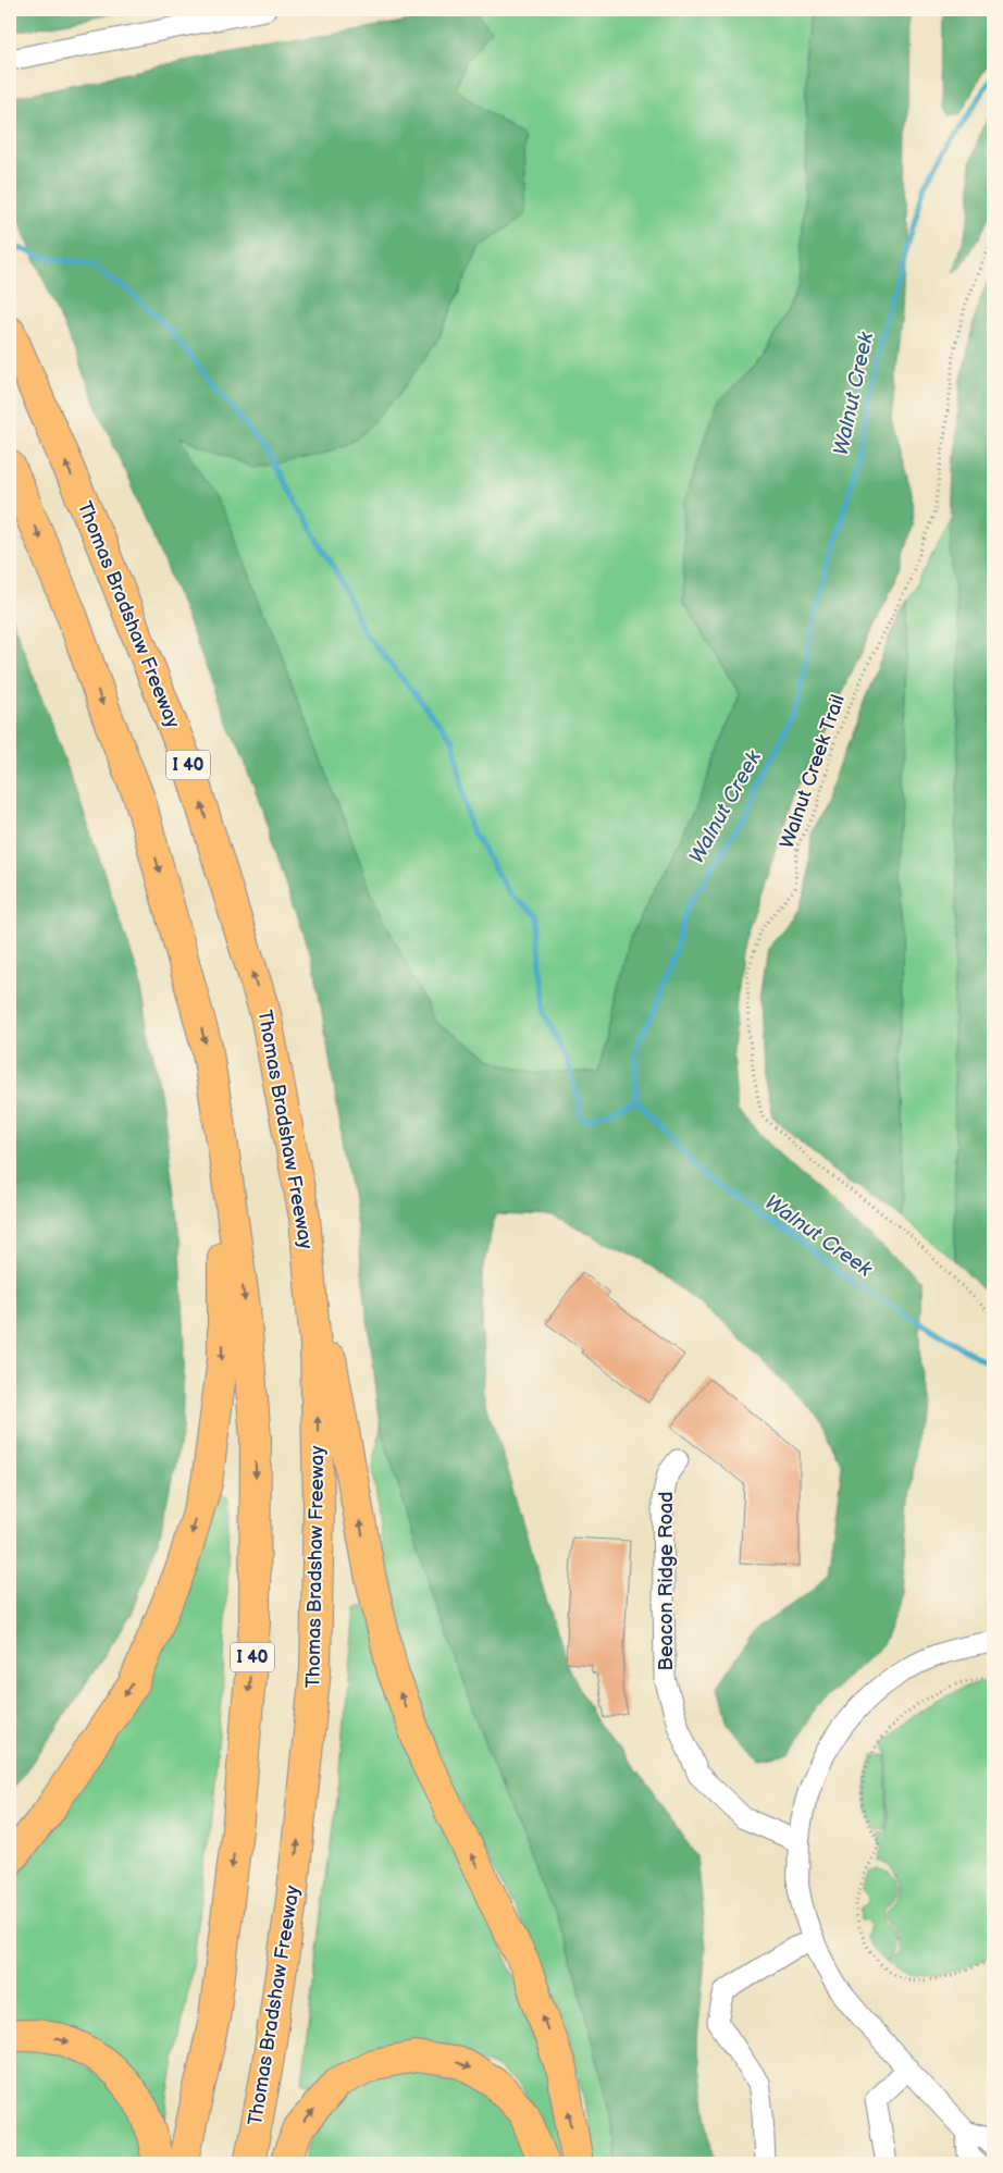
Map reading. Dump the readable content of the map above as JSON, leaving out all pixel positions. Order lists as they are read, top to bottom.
{
  "streets": {
    "highway": ["Thomas Bradshaw Freeway", "I 40"],
    "street": ["Beacon Ridge Road"],
    "path": ["Walnut Creek Trail"]
  },
  "water": ["Walnut Creek"]
}
